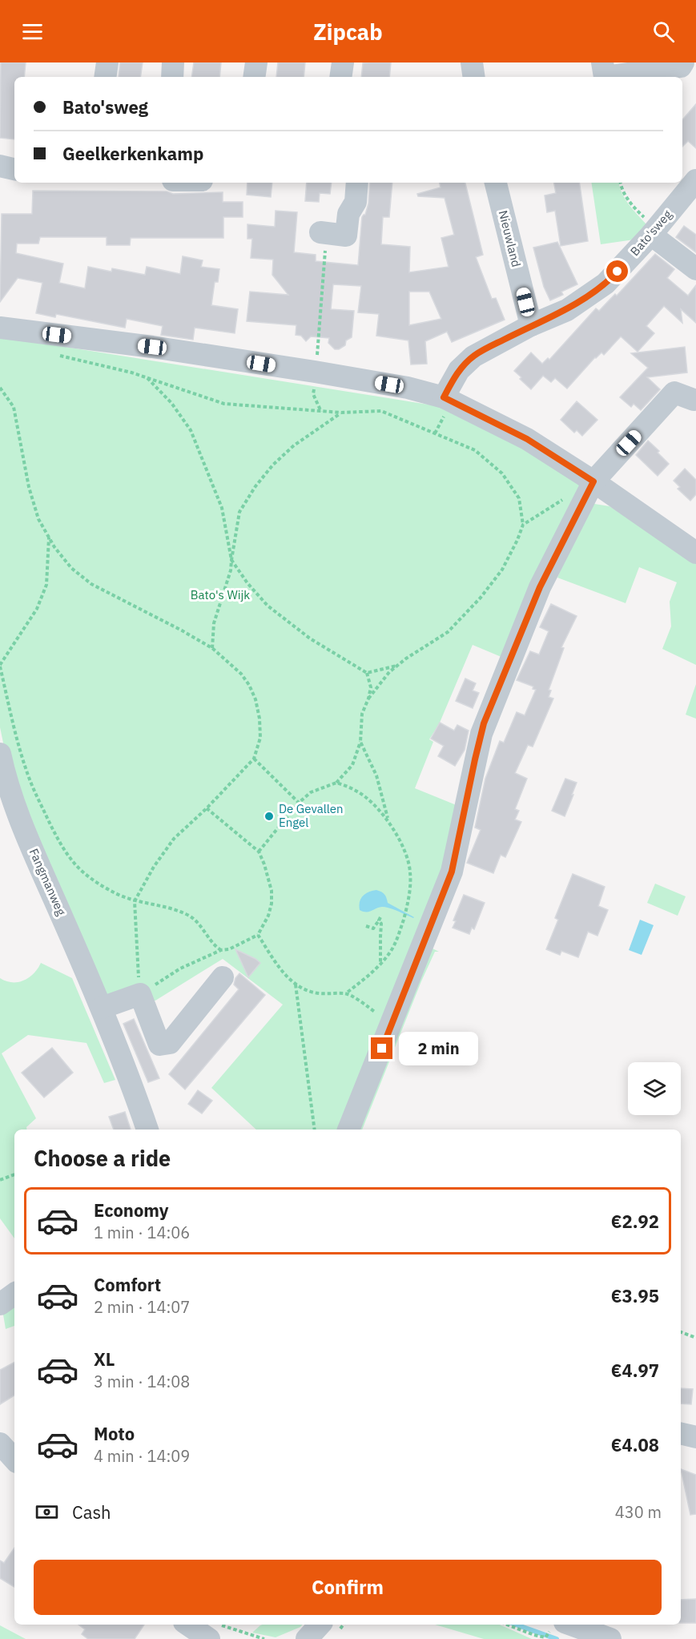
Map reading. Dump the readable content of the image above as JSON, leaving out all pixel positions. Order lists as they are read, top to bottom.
{
  "streets": {
    "street": ["Bato'sweg", "Nieuwland", "Fangmanweg"]
  },
  "crossings": [
    ["Bato'sweg", "Nieuwland"]
  ],
  "parks": ["Bato's Wijk"],
  "places": ["De Gevallen Engel"],
  "page": {
    "header": "Zipcab",
    "banner": ["Bato'sweg", "Geelkerkenkamp"],
    "bubble": "2 min",
    "heading": "Choose a ride",
    "list": [
      {
        "name": "Economy",
        "note": "1 min · 14:06",
        "value": "€2.92"
      },
      {
        "name": "Comfort",
        "note": "2 min · 14:07",
        "value": "€3.95"
      },
      {
        "name": "XL",
        "note": "3 min · 14:08",
        "value": "€4.97"
      },
      {
        "name": "Moto",
        "note": "4 min · 14:09",
        "value": "€4.08"
      }
    ],
    "pay": ["Cash", "430 m"],
    "buttons": "Confirm"
  }
}
